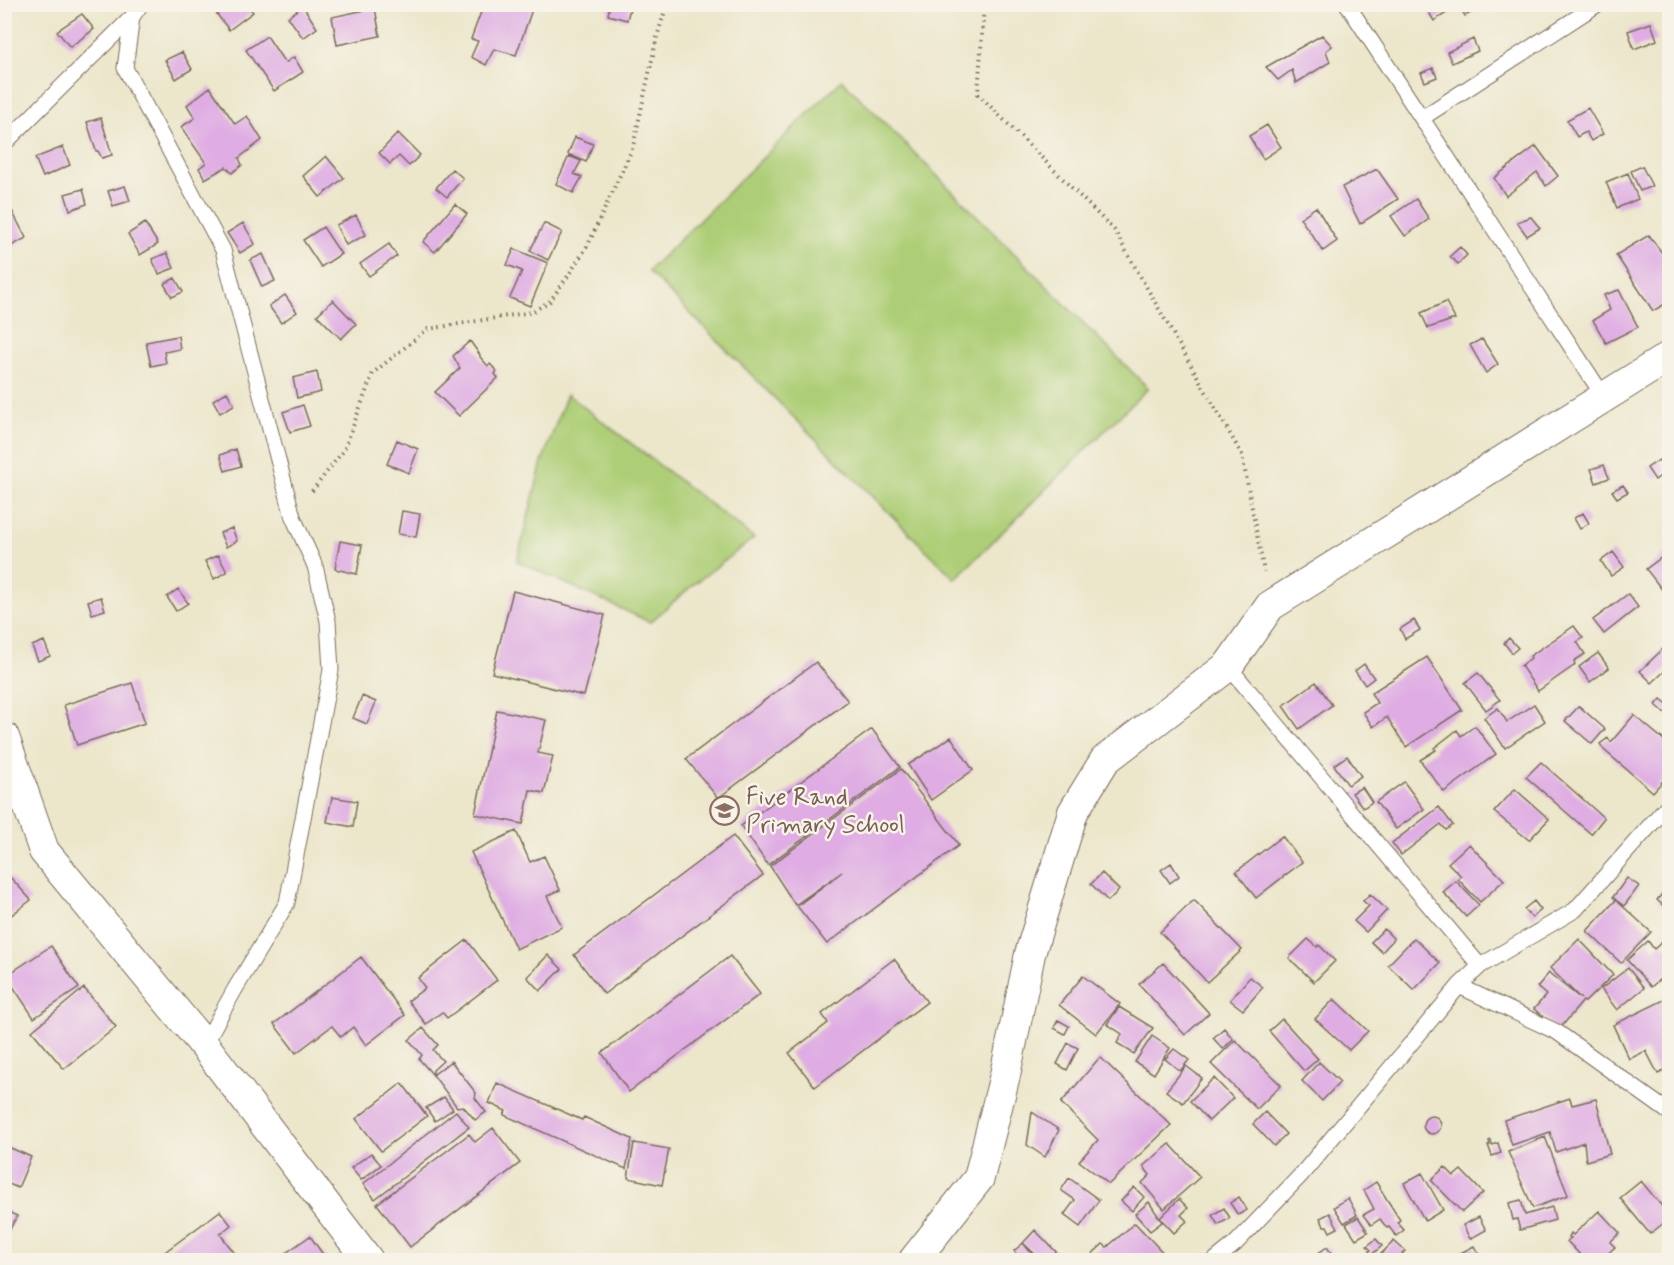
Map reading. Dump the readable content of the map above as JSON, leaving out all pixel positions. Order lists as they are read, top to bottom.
{
  "places": {
    "school or university": ["Five Rand Primary School"]
  }
}
